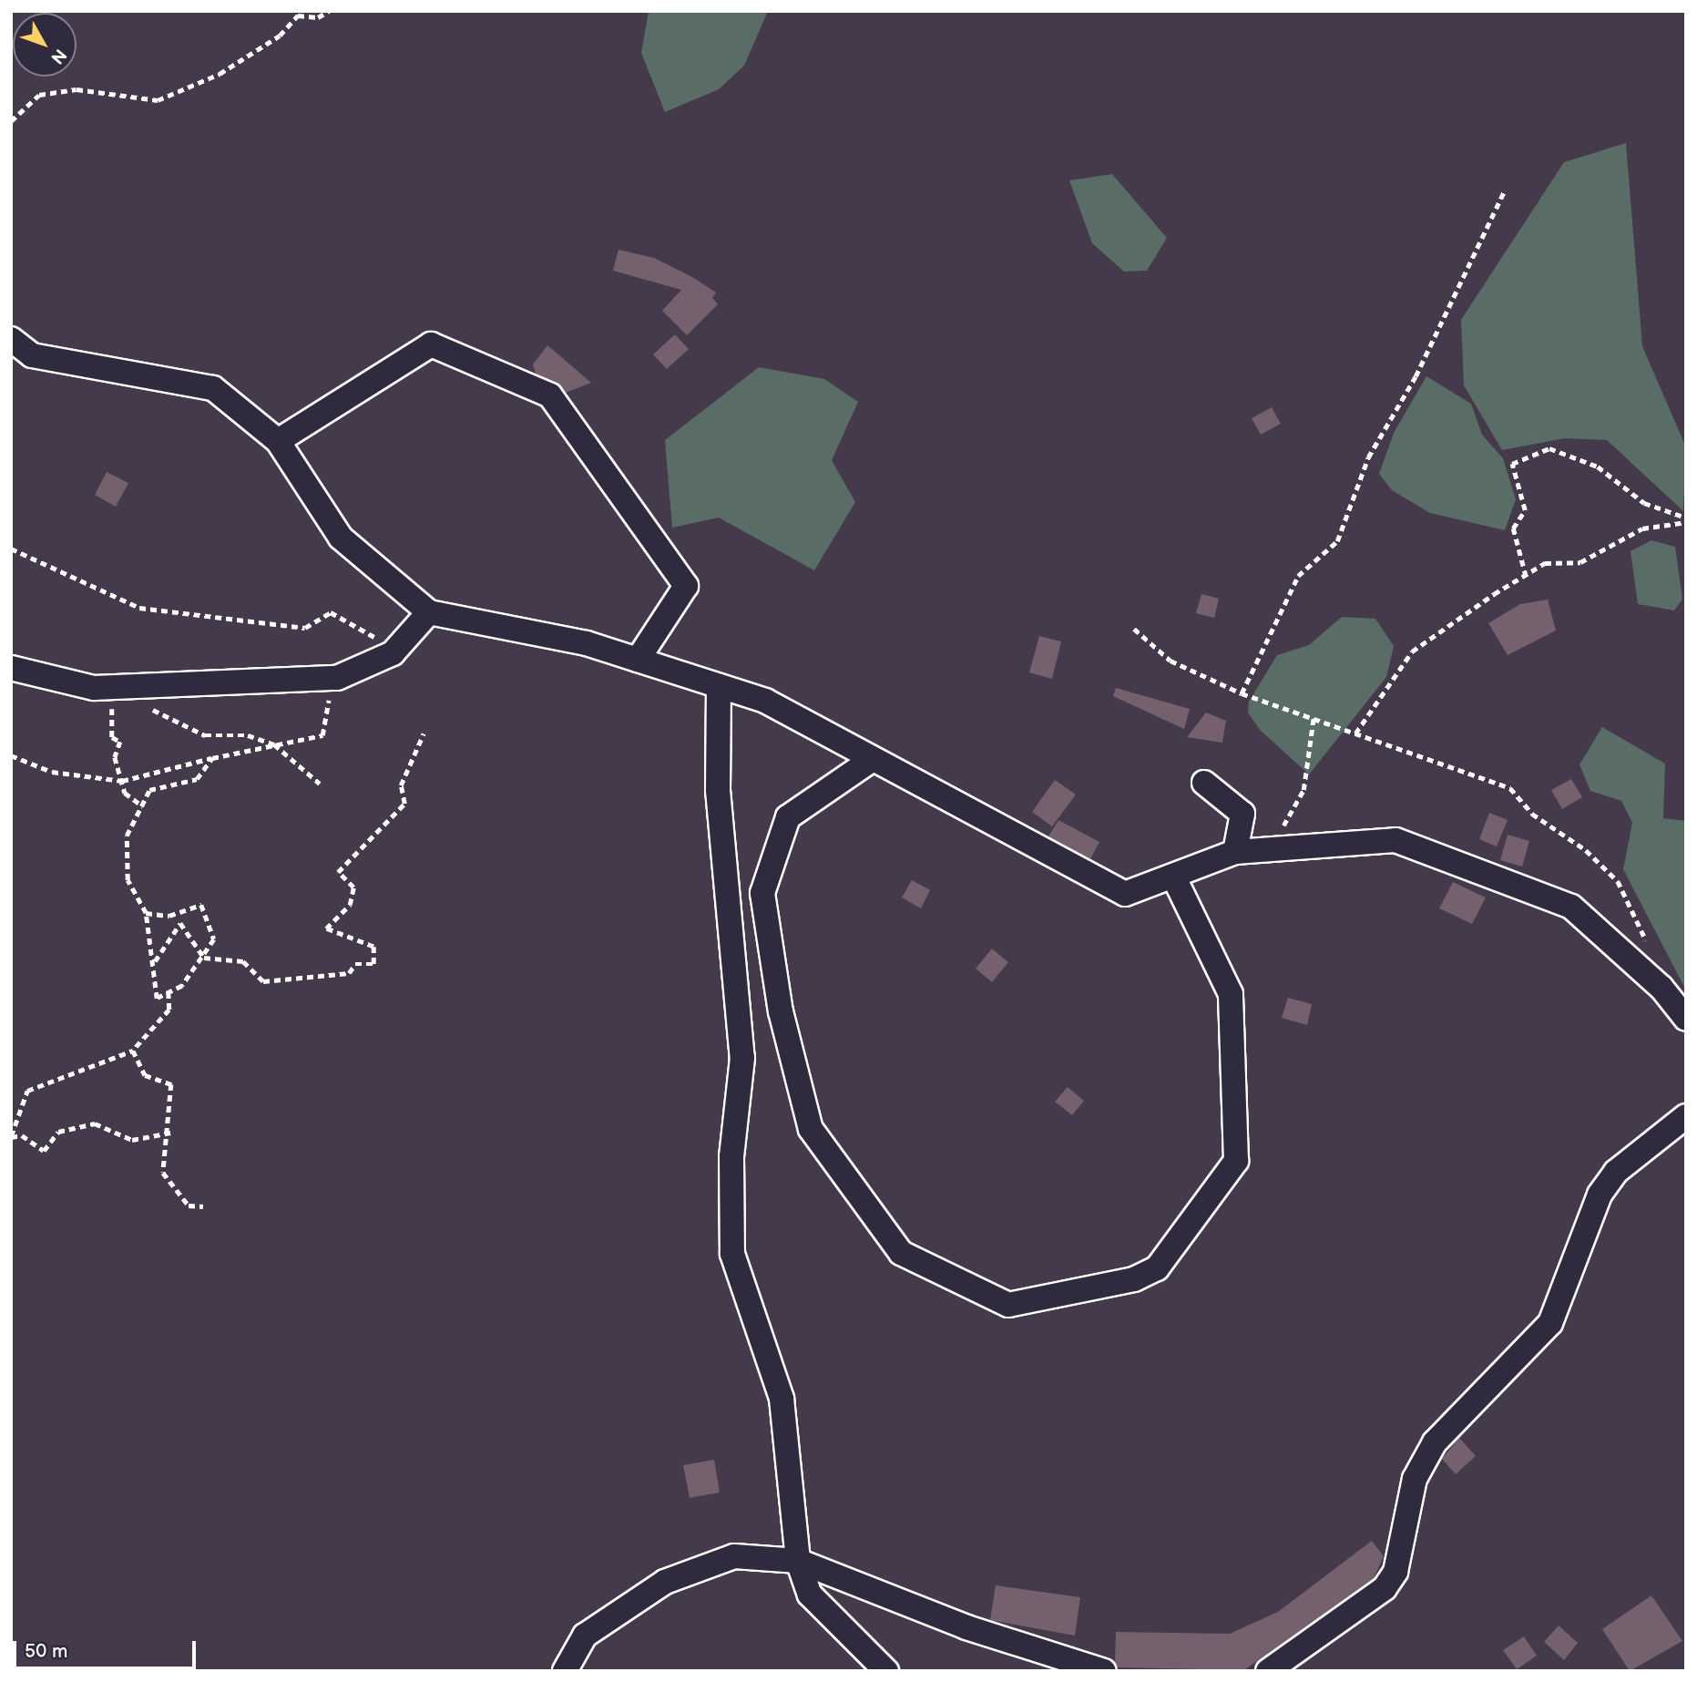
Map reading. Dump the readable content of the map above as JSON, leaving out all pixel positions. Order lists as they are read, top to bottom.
{
  "scale_bar": "50 m",
  "north": "bottom right"
}
